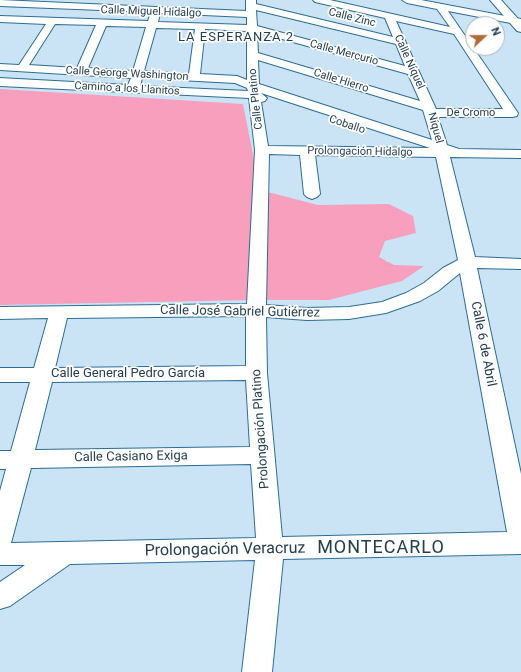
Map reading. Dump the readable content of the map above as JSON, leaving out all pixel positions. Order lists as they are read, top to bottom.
{
  "streets": {
    "street": [
      "Calle Miguel Hidalgo",
      "Calle Zinc",
      "Calle Mercurio",
      "Calle Níquel",
      "Calle George Washington",
      "Calle Hierro",
      "Camino a los Llanitos",
      "Calle Platino",
      "De Cromo",
      "Coballo",
      "Níquel",
      "Prolongación Hidalgo",
      "Calle José Gabriel Gutiérrez",
      "Calle 6 de Abril",
      "Calle General Pedro García",
      "Prolongación Platino",
      "Calle Casiano Exiga",
      "Prolongación Veracruz"
    ]
  },
  "crossings": [
    ["Calle Miguel Hidalgo", "Calle Mercurio"],
    ["Calle Miguel Hidalgo", "Calle Platino"],
    ["Calle Zinc", "Calle Níquel"],
    ["Calle Zinc", "Calle Platino"],
    ["Calle Mercurio", "Calle Níquel"],
    ["Calle Mercurio", "Calle Platino"],
    ["Calle Níquel", "Calle Hierro"],
    ["Calle Níquel", "De Cromo"],
    ["Calle Níquel", "Níquel"],
    ["Calle George Washington", "Camino a los Llanitos"],
    ["Calle George Washington", "Calle Platino"],
    ["Calle George Washington", "Coballo"],
    ["Calle Hierro", "Calle Platino"],
    ["Calle Hierro", "De Cromo"],
    ["Calle Hierro", "Níquel"],
    ["Camino a los Llanitos", "Calle Platino"],
    ["Camino a los Llanitos", "Coballo"],
    ["Calle Platino", "Coballo"],
    ["Calle Platino", "Prolongación Hidalgo"],
    ["Calle Platino", "Calle José Gabriel Gutiérrez"],
    ["Calle Platino", "Prolongación Platino"],
    ["De Cromo", "Níquel"],
    ["Coballo", "Níquel"],
    ["Coballo", "Prolongación Hidalgo"],
    ["Coballo", "Calle 6 de Abril"],
    ["Níquel", "Prolongación Hidalgo"],
    ["Níquel", "Calle 6 de Abril"],
    ["Prolongación Hidalgo", "Calle 6 de Abril"],
    ["Calle José Gabriel Gutiérrez", "Calle 6 de Abril"],
    ["Calle José Gabriel Gutiérrez", "Prolongación Platino"],
    ["Calle General Pedro García", "Prolongación Platino"],
    ["Prolongación Platino", "Calle Casiano Exiga"],
    ["Prolongación Platino", "Prolongación Veracruz"]
  ],
  "districts": ["LA ESPERANZA 2", "MONTECARLO"],
  "north": "right"
}
